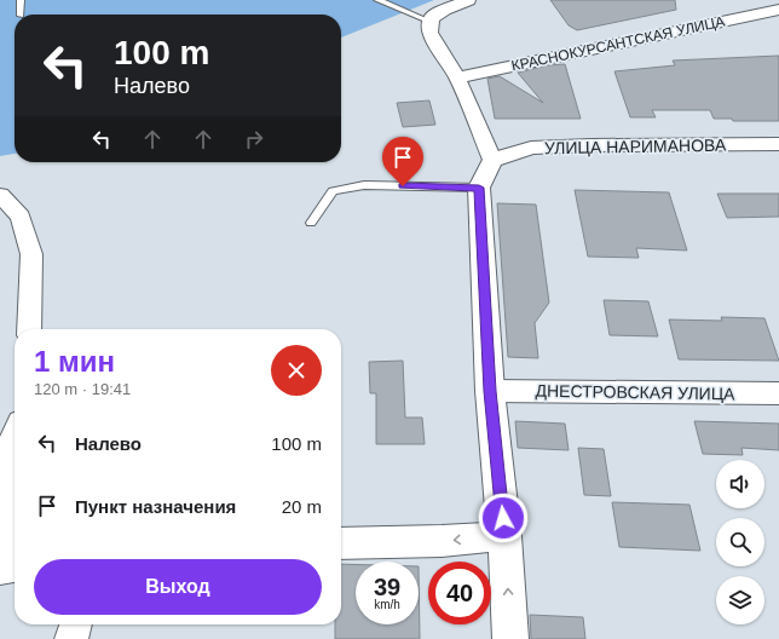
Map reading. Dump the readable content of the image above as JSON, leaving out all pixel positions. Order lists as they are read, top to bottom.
{
  "streets": {
    "street": ["КРАСНОКУРСАНТСКАЯ УЛИЦА", "УЛИЦА НАРИМАНОВА", "ДНЕСТРОВСКАЯ УЛИЦА"]
  },
  "page": {
    "turn": ["100 m", "Налево"],
    "heading": ["1 мин", "120 m · 19:41"],
    "list": [
      {
        "name": "Налево",
        "value": "100 m"
      },
      {
        "name": "Пункт назначения",
        "value": "20 m"
      }
    ],
    "buttons": "Выход",
    "speed": "39 km/h",
    "limit": "40"
  }
}
